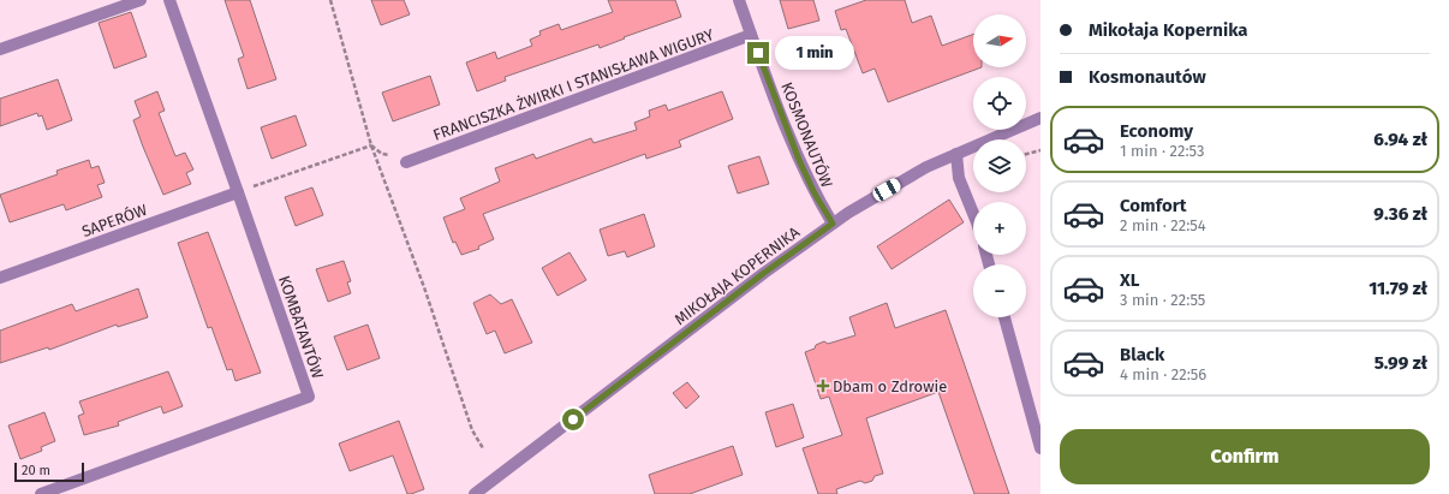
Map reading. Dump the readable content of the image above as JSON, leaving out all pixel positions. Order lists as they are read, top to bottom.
{
  "streets": {
    "street": [
      "FRANCISZKA ŻWIRKI I STANISŁAWA WIGURY",
      "KOSMONAUTÓW",
      "SAPERÓW",
      "MIKOŁAJA KOPERNIKA",
      "KOMBATANTÓW"
    ]
  },
  "crossings": [
    ["FRANCISZKA ŻWIRKI I STANISŁAWA WIGURY", "KOSMONAUTÓW"],
    ["KOSMONAUTÓW", "MIKOŁAJA KOPERNIKA"],
    ["SAPERÓW", "KOMBATANTÓW"]
  ],
  "places": {
    "health": ["Dbam o Zdrowie"]
  },
  "scale_bar": "20 m",
  "north": "right",
  "page": {
    "banner": ["Mikołaja Kopernika", "Kosmonautów"],
    "map_buttons": ["+", "−"],
    "bubble": "1 min",
    "list": [
      {
        "name": "Economy",
        "note": "1 min · 22:53",
        "value": "6.94 zł"
      },
      {
        "name": "Comfort",
        "note": "2 min · 22:54",
        "value": "9.36 zł"
      },
      {
        "name": "XL",
        "note": "3 min · 22:55",
        "value": "11.79 zł"
      },
      {
        "name": "Black",
        "note": "4 min · 22:56",
        "value": "5.99 zł"
      }
    ],
    "buttons": "Confirm",
    "scale": "20 m"
  }
}
